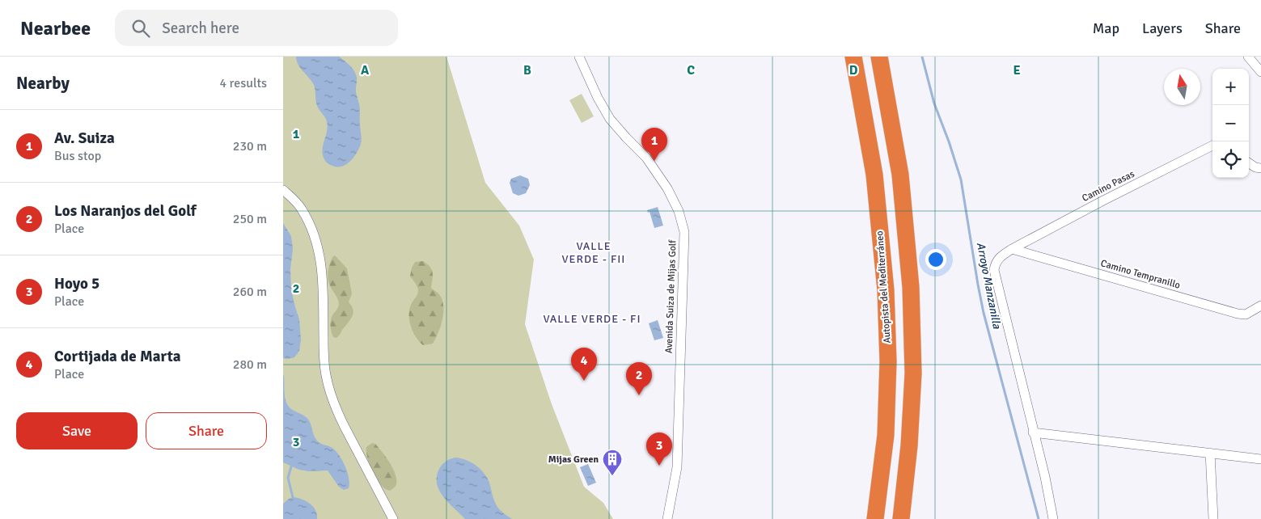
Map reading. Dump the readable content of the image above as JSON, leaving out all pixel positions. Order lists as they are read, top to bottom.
{
  "streets": {
    "highway": ["Autopista del Mediterráneo"],
    "street": ["Camino Pasas", "Camino Tempranillo", "Avenida Suiza de Mijas Golf"]
  },
  "crossings": [
    ["Camino Pasas", "Camino Tempranillo"]
  ],
  "districts": ["VALLE VERDE - FII", "VALLE VERDE - FI"],
  "water": ["Arroyo Manzanilla"],
  "places": {
    "building": ["Mijas Green"]
  },
  "north": "top",
  "page": {
    "header": "Nearbee",
    "search": "Search here",
    "nav": ["Map", "Layers", "Share"],
    "heading": ["Nearby", "4 results"],
    "map_buttons": ["+", "−"],
    "list": [
      {
        "mark": "1",
        "name": "Av. Suiza",
        "note": "Bus stop",
        "value": "230 m"
      },
      {
        "mark": "2",
        "name": "Los Naranjos del Golf",
        "note": "Place",
        "value": "250 m"
      },
      {
        "mark": "3",
        "name": "Hoyo 5",
        "note": "Place",
        "value": "260 m"
      },
      {
        "mark": "4",
        "name": "Cortijada de Marta",
        "note": "Place",
        "value": "280 m"
      }
    ],
    "pins": [
      "1",
      "4",
      "2",
      "3"
    ],
    "buttons": ["Save", "Share"]
  },
  "grid": {
    "columns": [
      "A",
      "B",
      "C",
      "D",
      "E"
    ],
    "rows": ["1", "2", "3"]
  }
}
